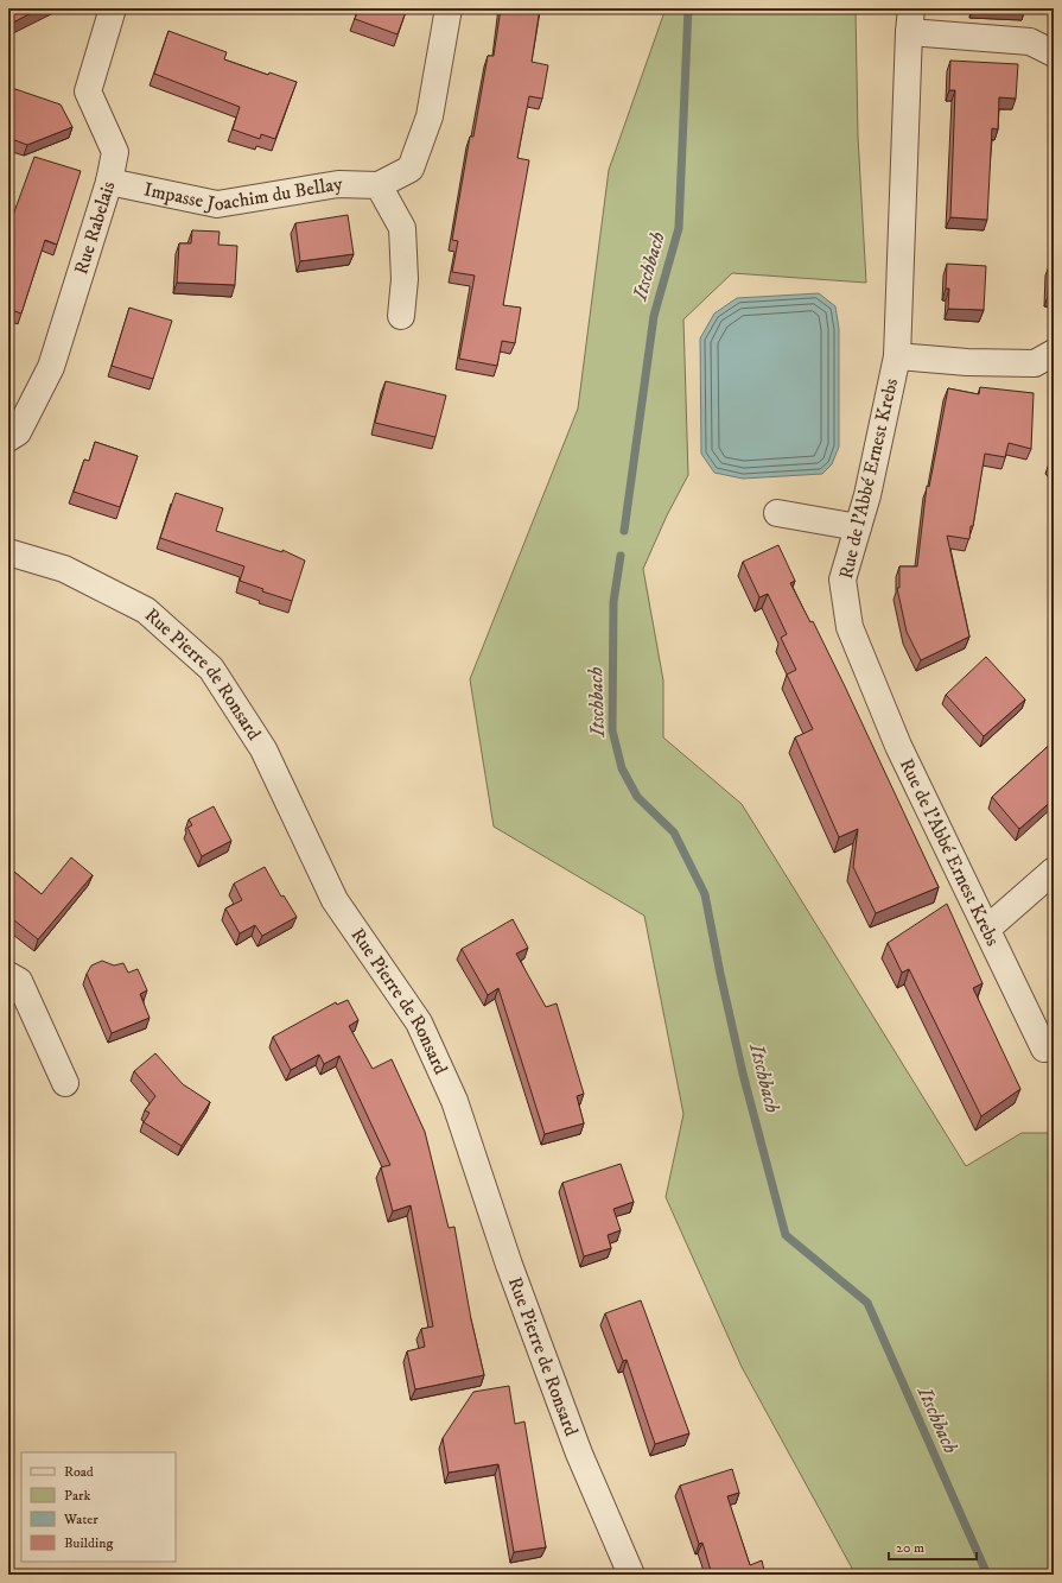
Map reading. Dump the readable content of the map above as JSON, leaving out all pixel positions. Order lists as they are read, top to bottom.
{
  "streets": {
    "street": [
      "Impasse Joachim du Bellay",
      "Rue Rabelais",
      "Rue de l'Abbé Ernest Krebs",
      "Rue Pierre de Ronsard"
    ]
  },
  "crossings": [
    ["Impasse Joachim du Bellay", "Rue Rabelais"]
  ],
  "water": ["Itschbach"],
  "legend": [
    "Road",
    "Park",
    "Water",
    "Building"
  ],
  "scale_bar": "20 m"
}
